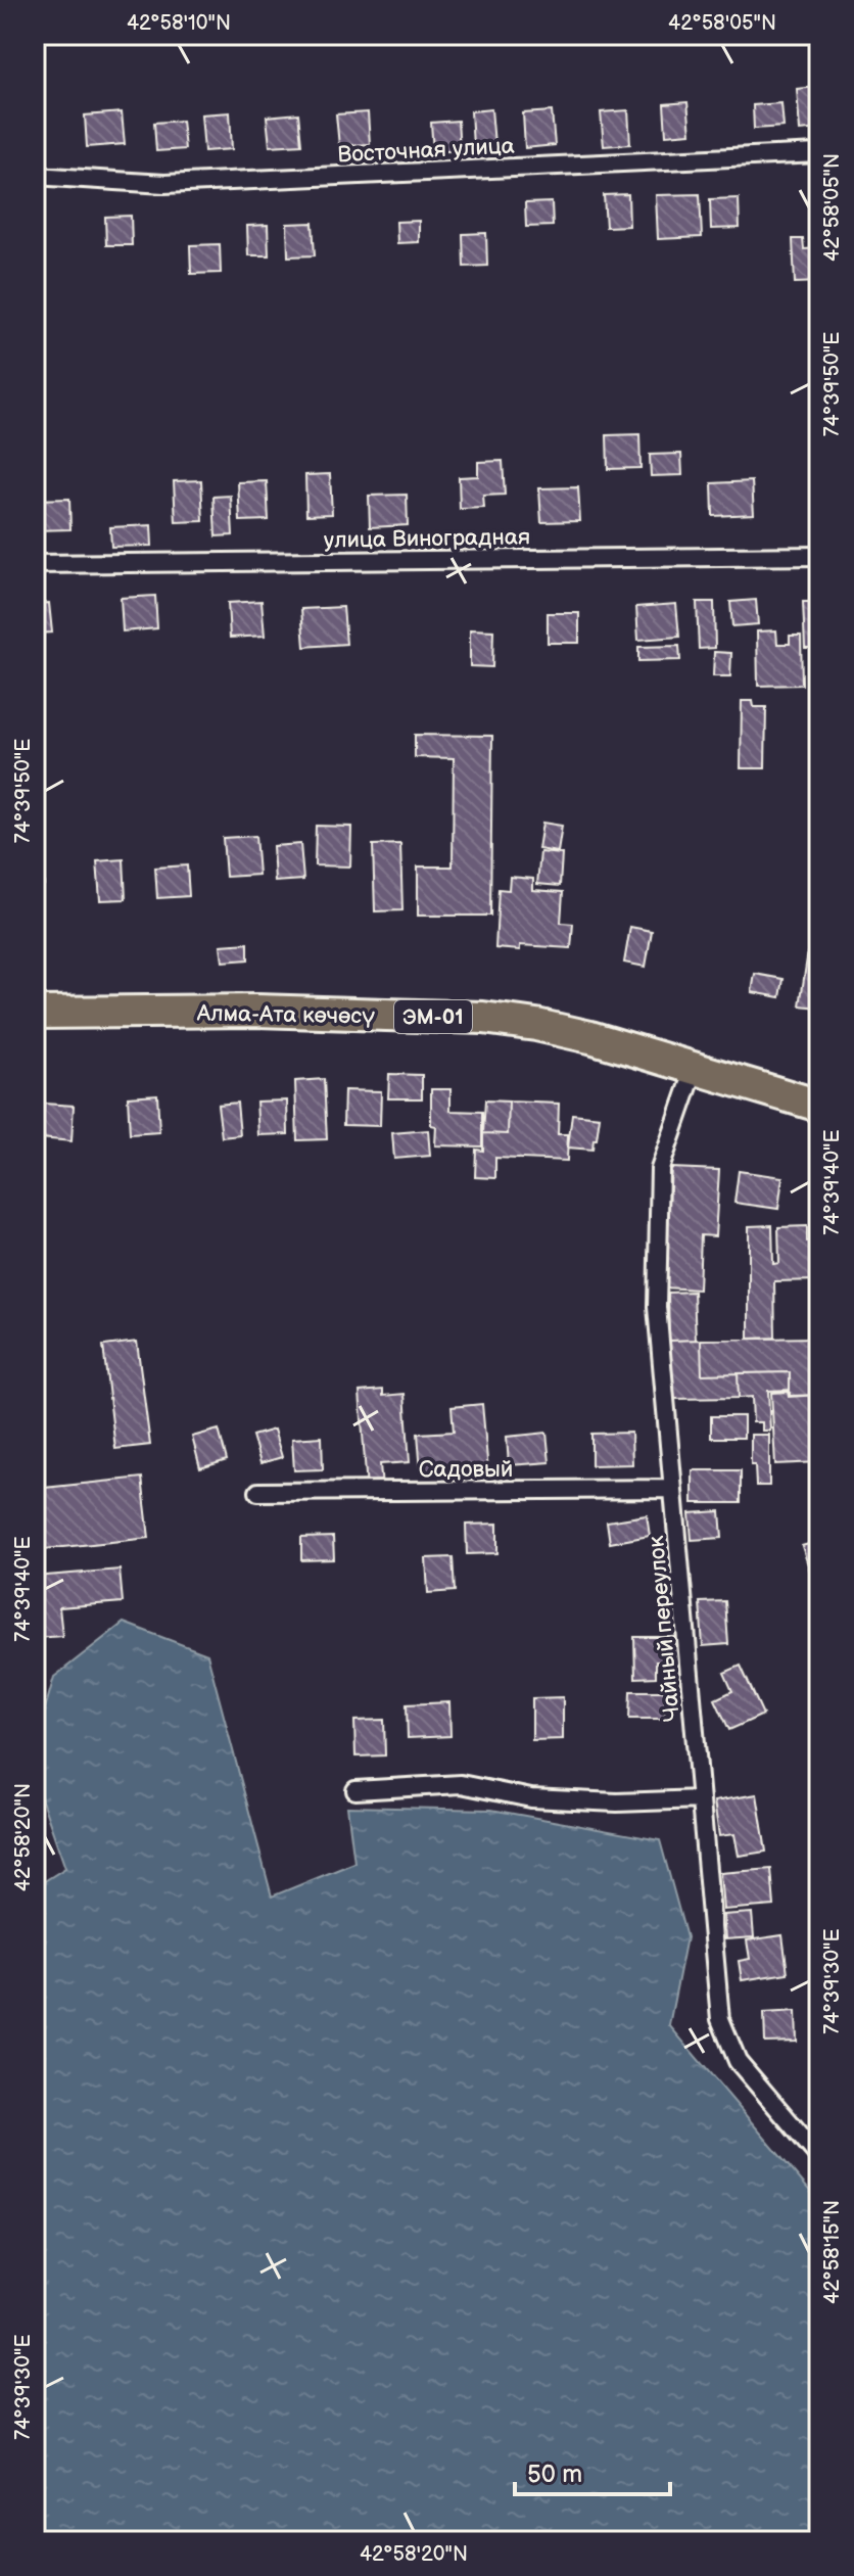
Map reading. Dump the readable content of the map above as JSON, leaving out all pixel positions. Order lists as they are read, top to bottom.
{
  "streets": {
    "highway": ["Алма-Ата көчөсү", "ЭМ-01"],
    "street": [
      "Восточная улица",
      "улица Виноградная",
      "Садовый",
      "Чайный переулок"
    ]
  },
  "crossings": [
    ["Алма-Ата көчөсү", "Чайный переулок"],
    ["Садовый", "Чайный переулок"]
  ],
  "scale_bar": "50 m",
  "coordinates": [
    "42°58'10\"N",
    "42°58'05\"N",
    "74°39'50\"E",
    "74°39'40\"E",
    "42°58'20\"N",
    "74°39'30\"E",
    "42°58'15\"N"
  ]
}
